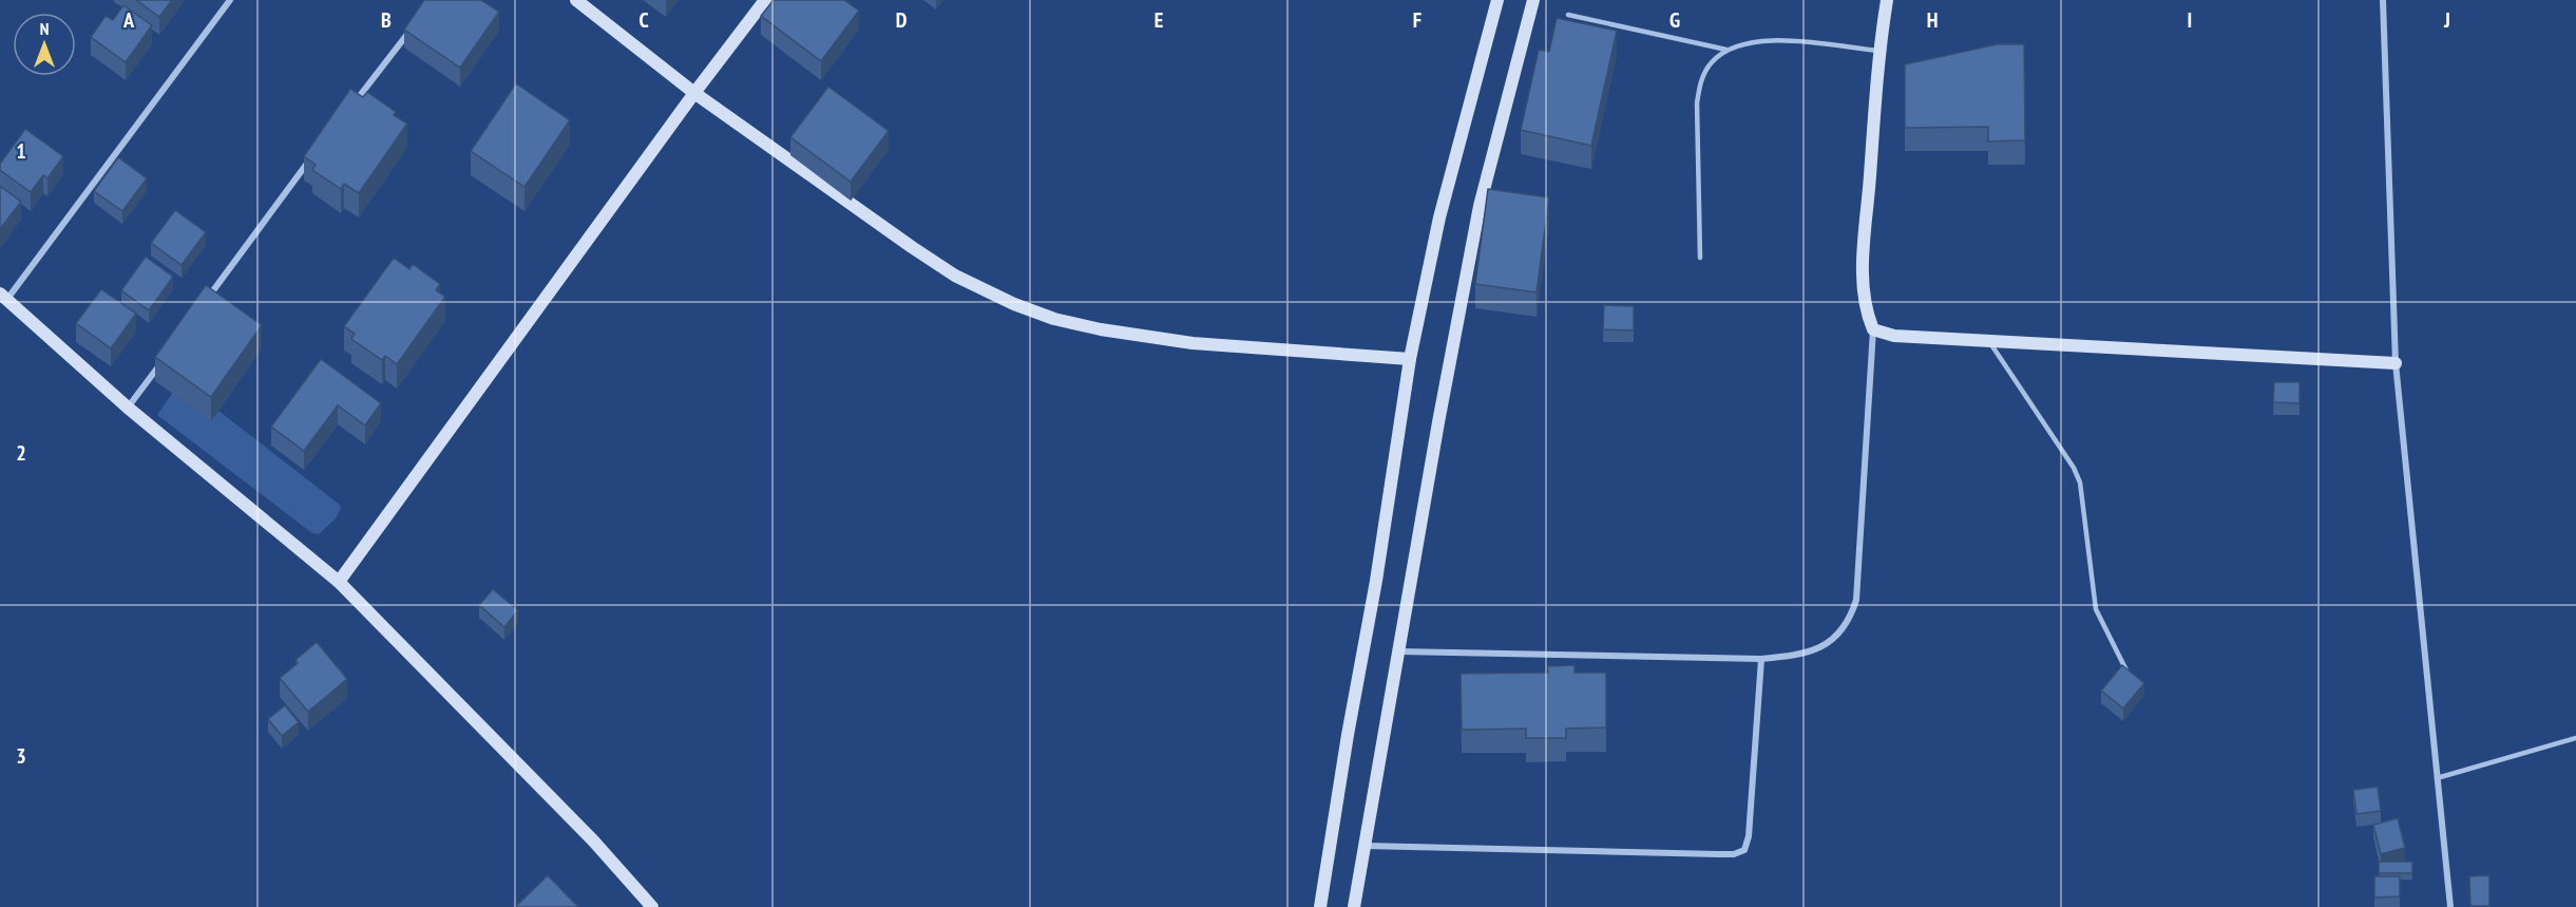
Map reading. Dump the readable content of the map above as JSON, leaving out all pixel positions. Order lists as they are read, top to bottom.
{
  "north": "top",
  "grid": {
    "columns": [
      "A",
      "B",
      "C",
      "D",
      "E",
      "F",
      "G",
      "H",
      "I",
      "J"
    ],
    "rows": ["1", "2", "3"]
  }
}
